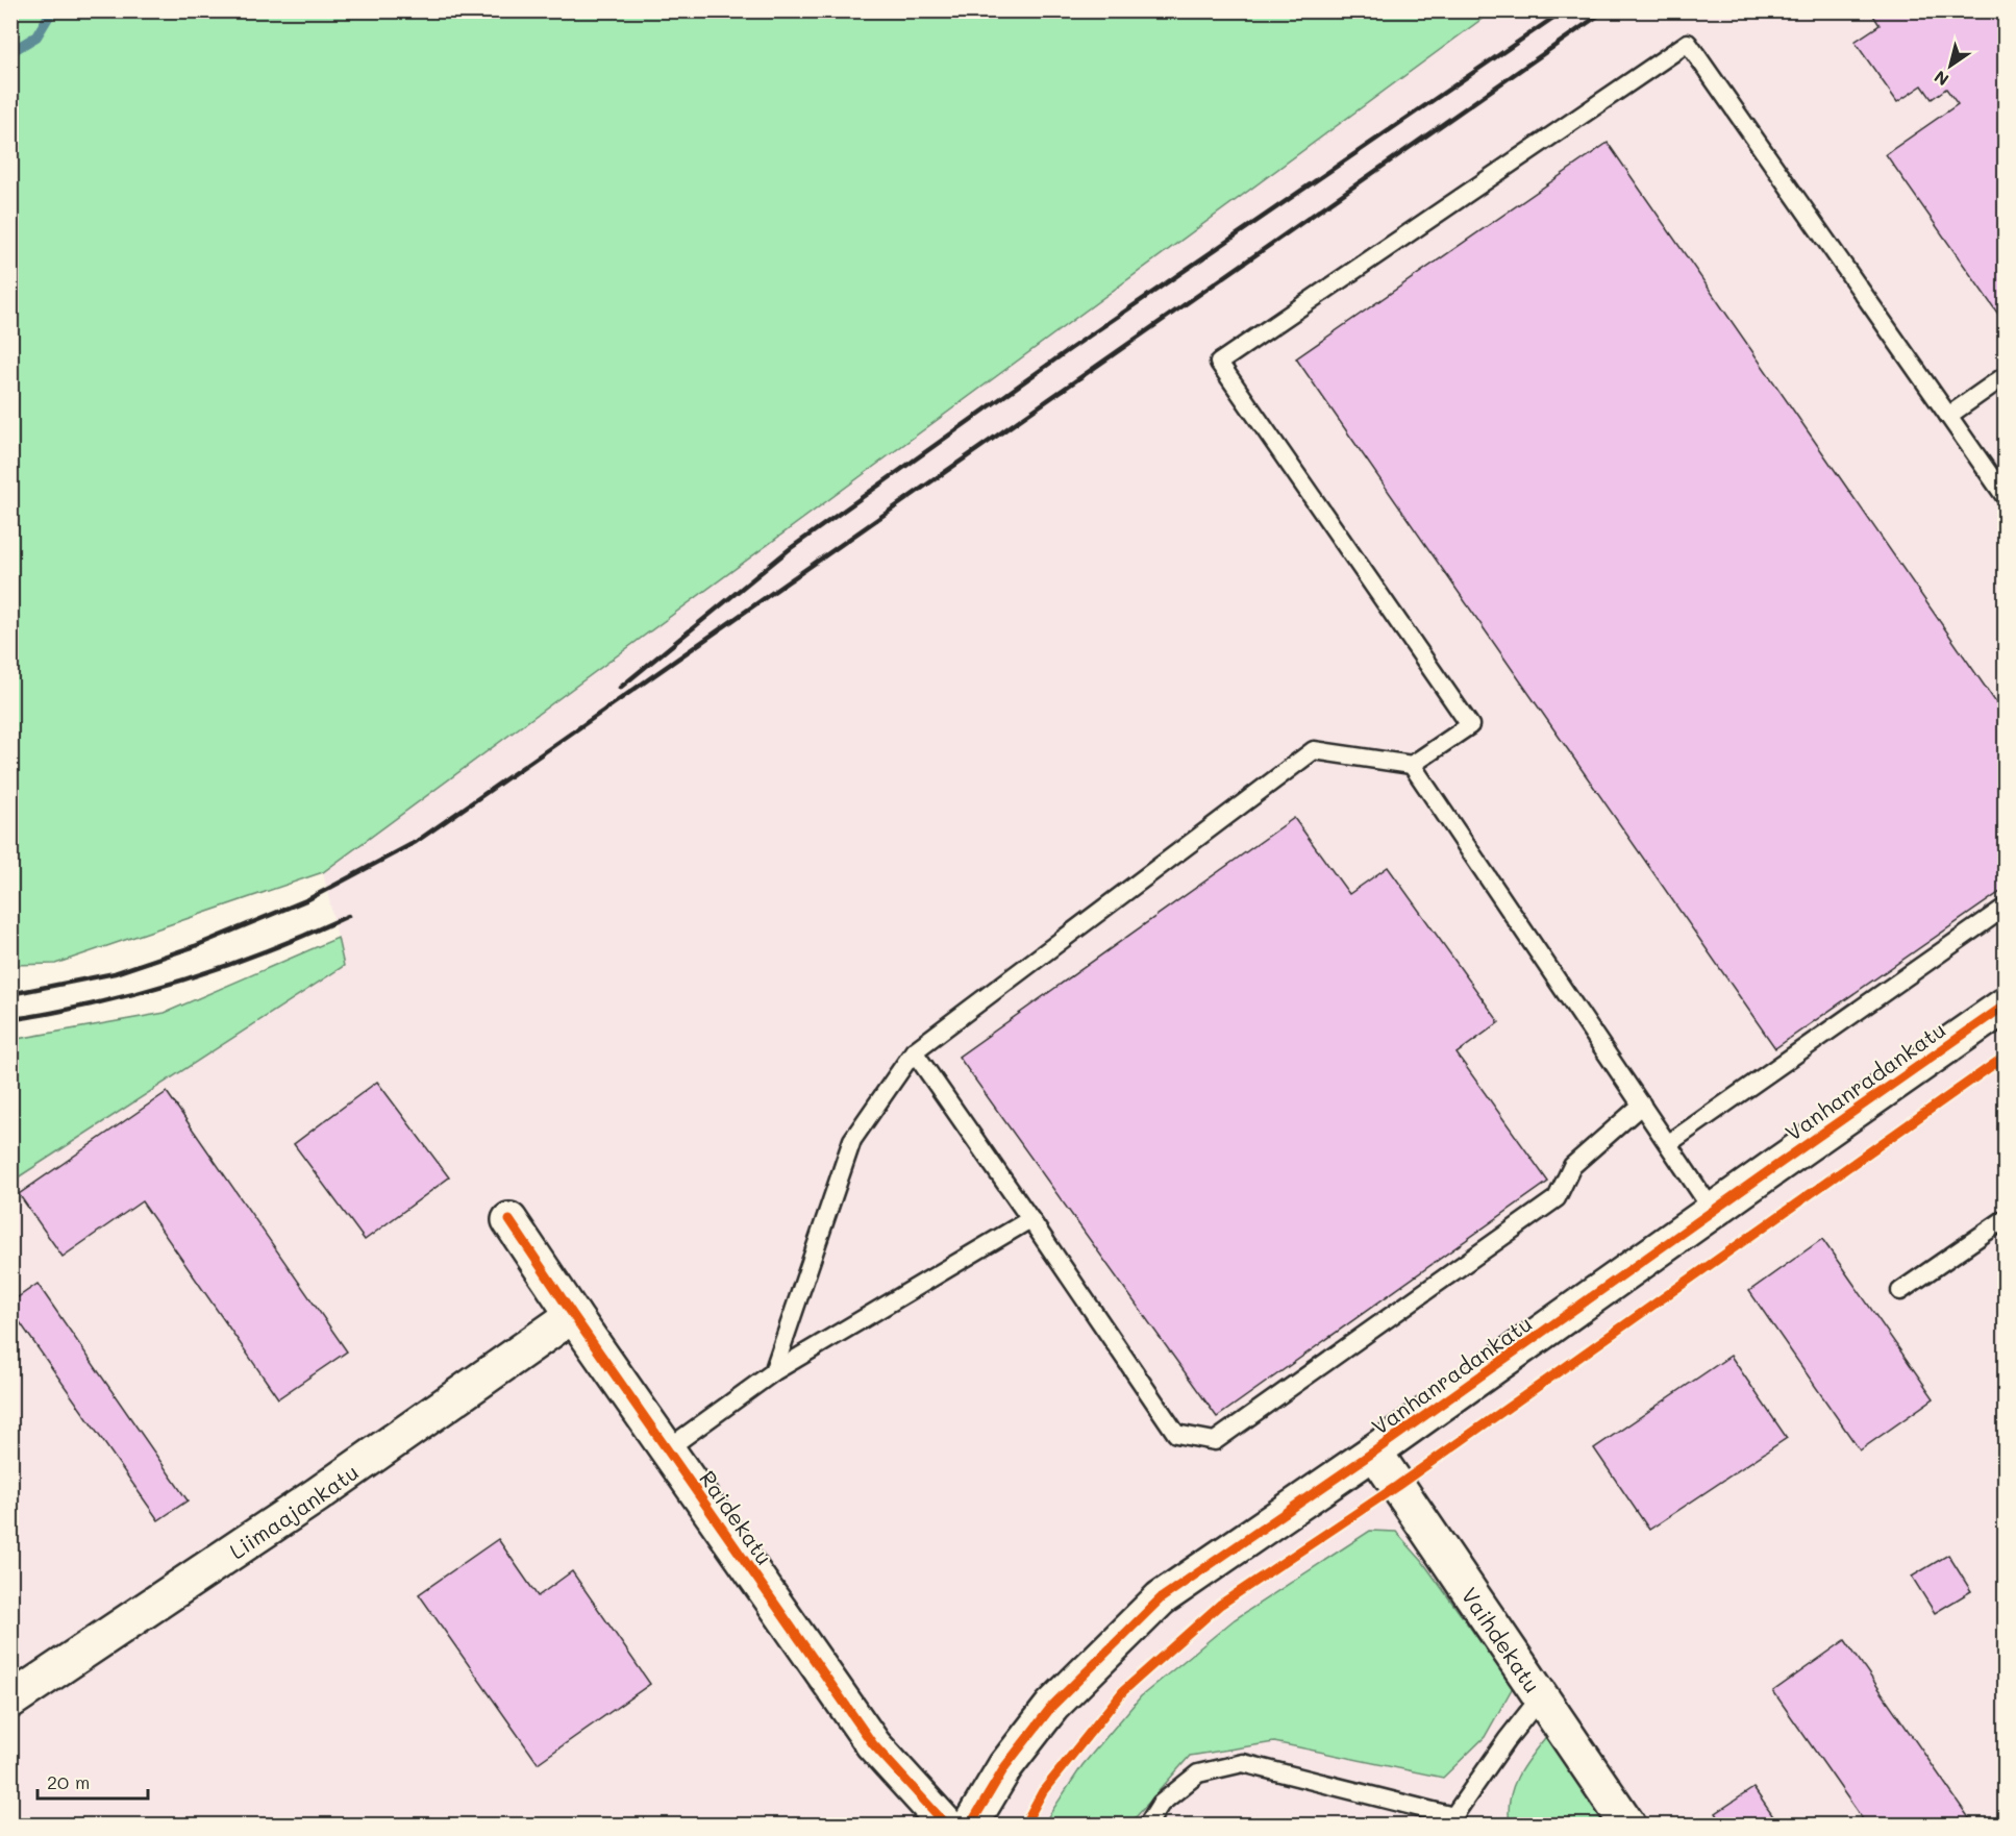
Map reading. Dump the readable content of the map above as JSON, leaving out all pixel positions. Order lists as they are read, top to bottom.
{
  "streets": {
    "street": [
      "Vanhanradankatu",
      "Liimaajankatu",
      "Raidekatu",
      "Vaihdekatu"
    ]
  },
  "crossings": [
    ["Vanhanradankatu", "Vaihdekatu"],
    ["Liimaajankatu", "Raidekatu"]
  ],
  "scale_bar": "20 m",
  "north": "bottom left"
}
